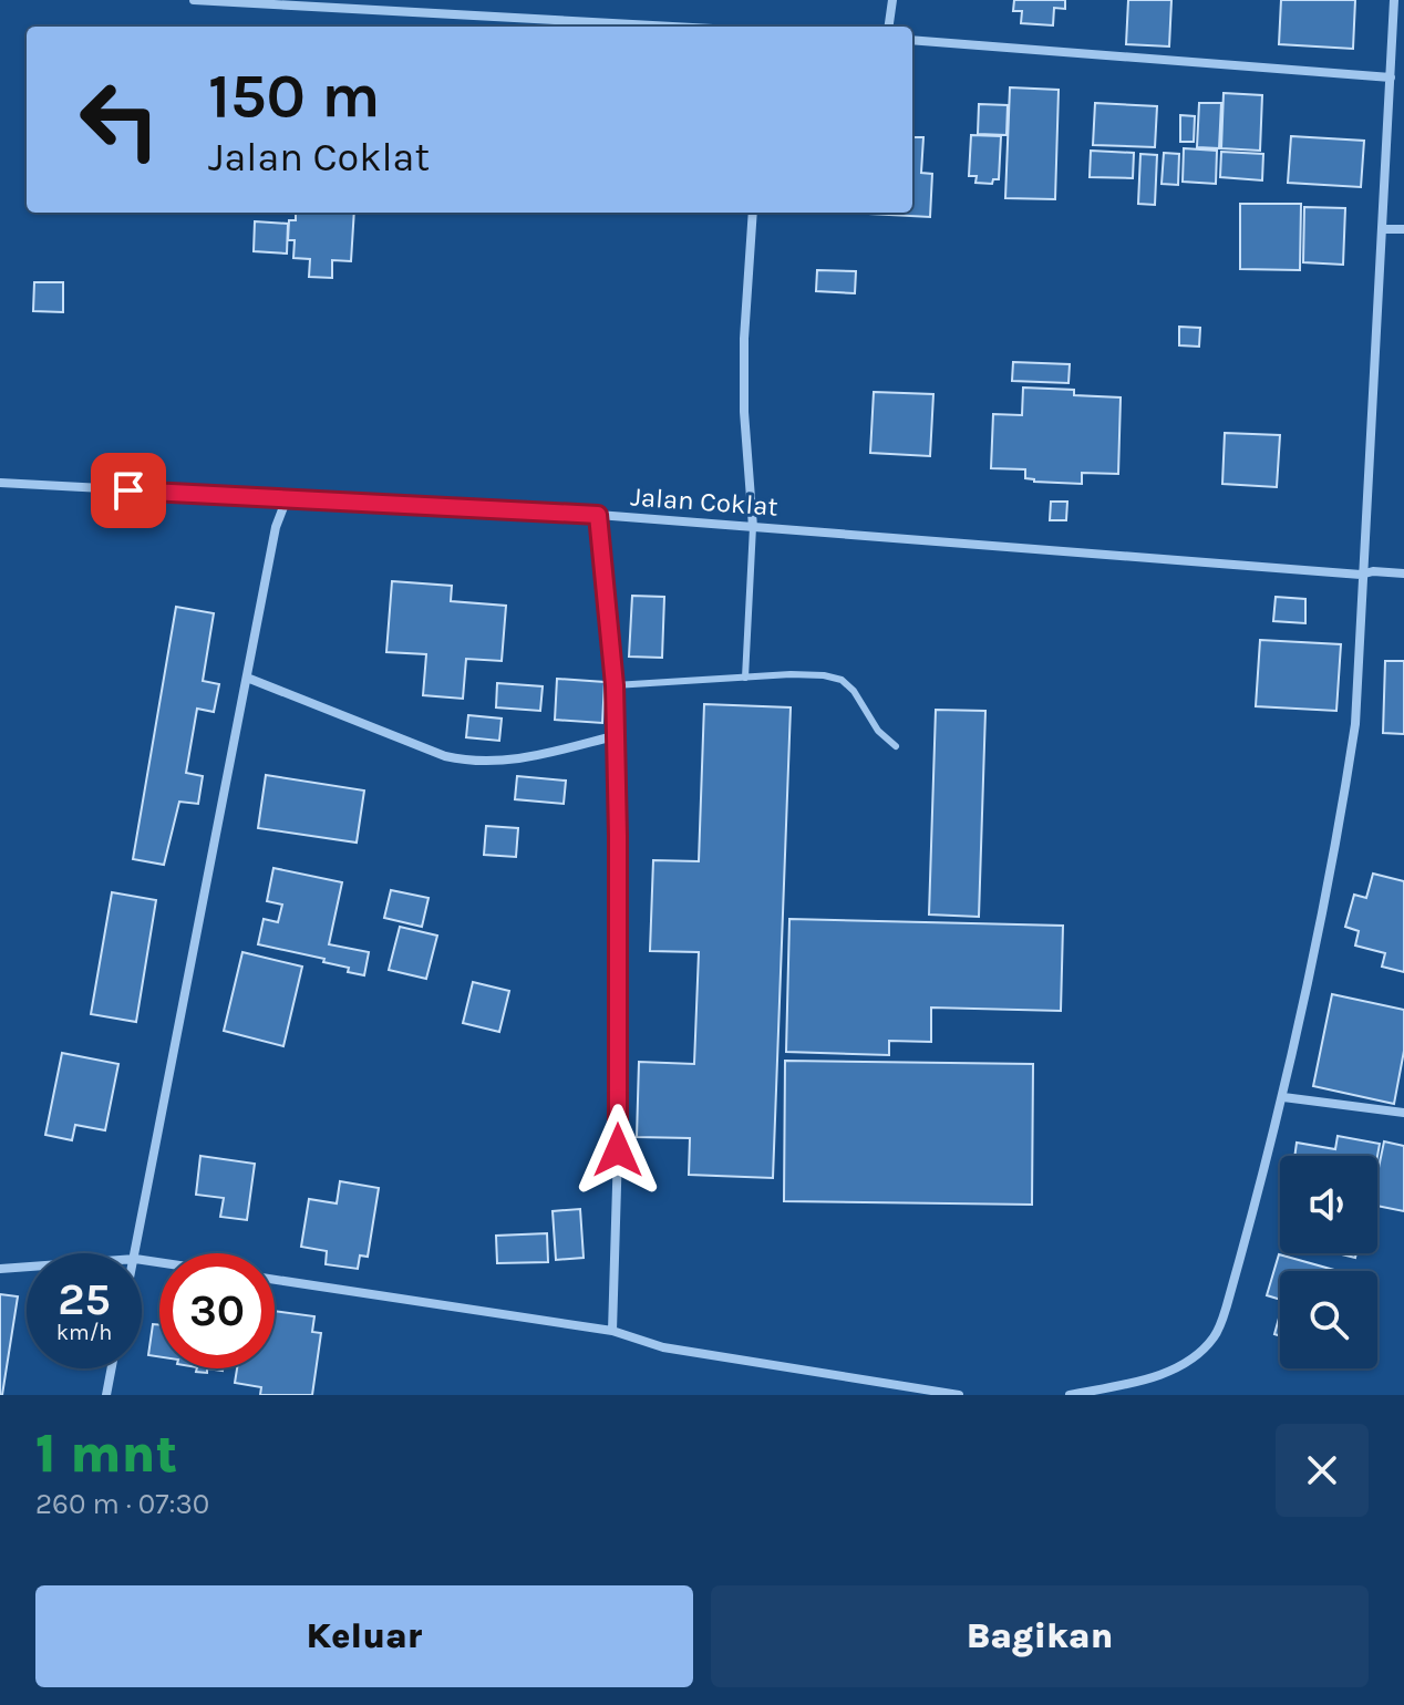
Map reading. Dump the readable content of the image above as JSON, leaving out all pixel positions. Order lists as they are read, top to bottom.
{
  "streets": {
    "street": ["Jalan Coklat"]
  },
  "page": {
    "turn": ["150 m", "Jalan Coklat"],
    "speed": "25 km/h",
    "limit": "30",
    "heading": ["1 mnt", "260 m · 07:30"],
    "buttons": ["Keluar", "Bagikan"]
  }
}
